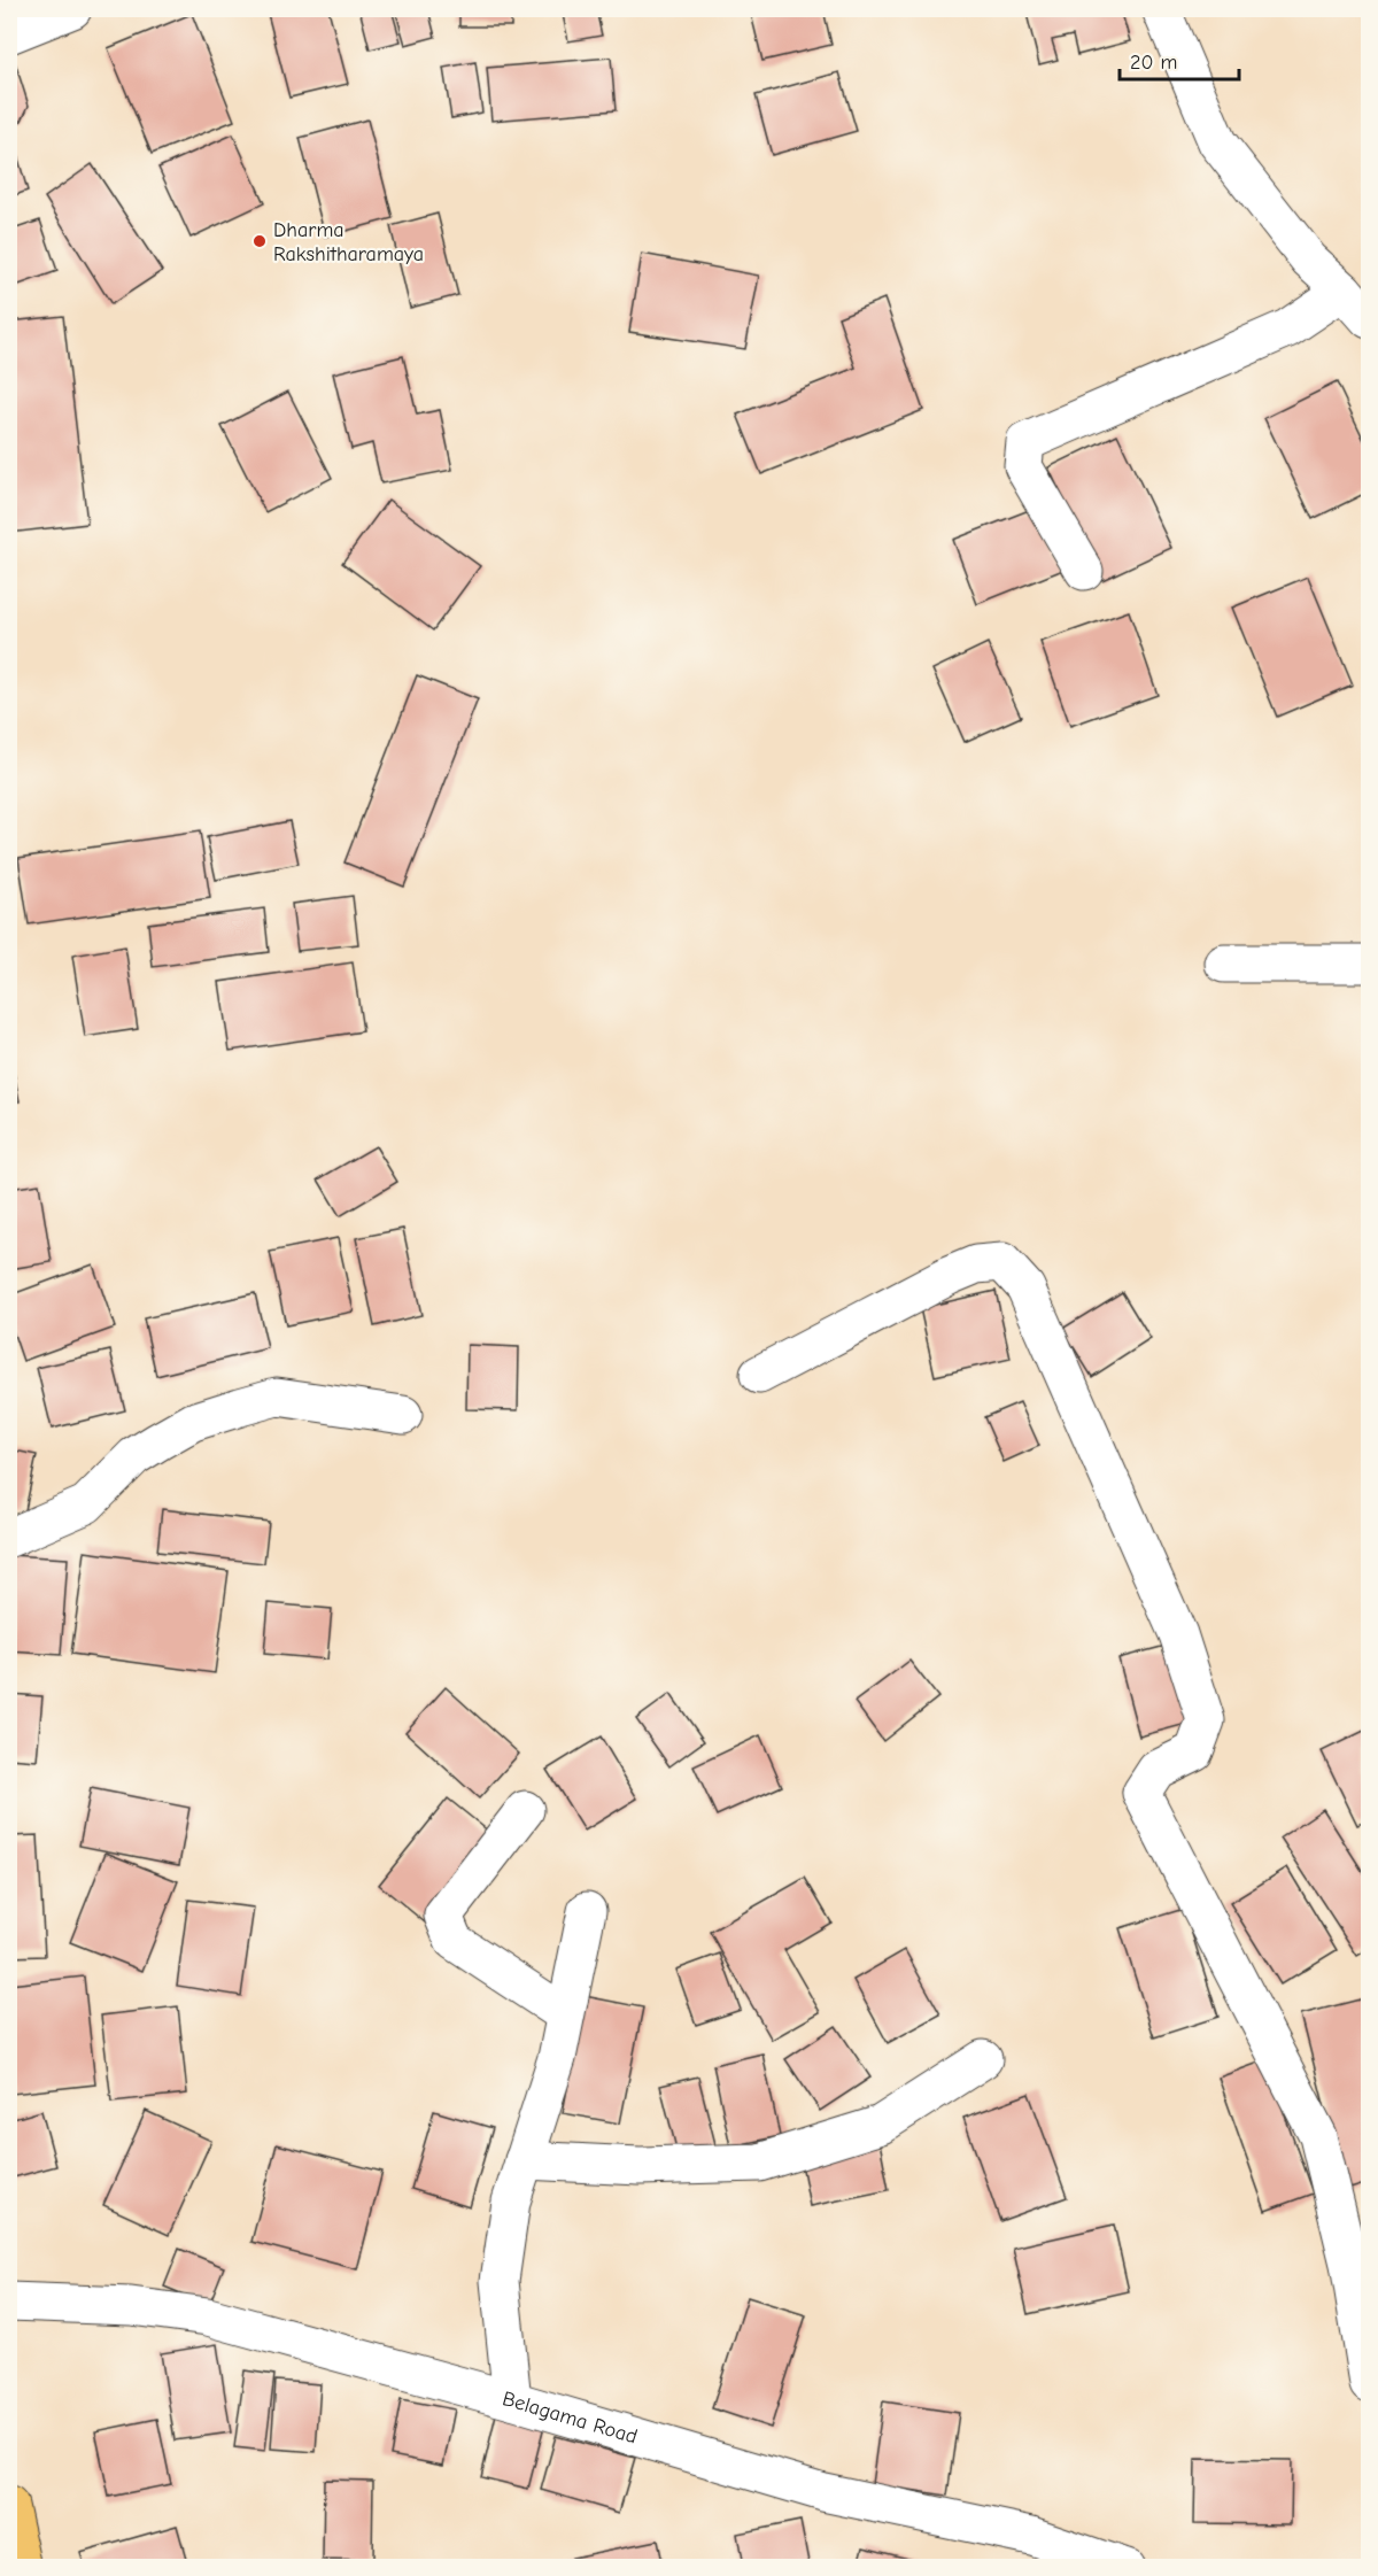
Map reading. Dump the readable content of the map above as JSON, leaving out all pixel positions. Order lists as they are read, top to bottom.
{
  "streets": {
    "street": ["Belagama Road"]
  },
  "places": ["Dharma Rakshitharamaya"],
  "scale_bar": "20 m"
}
